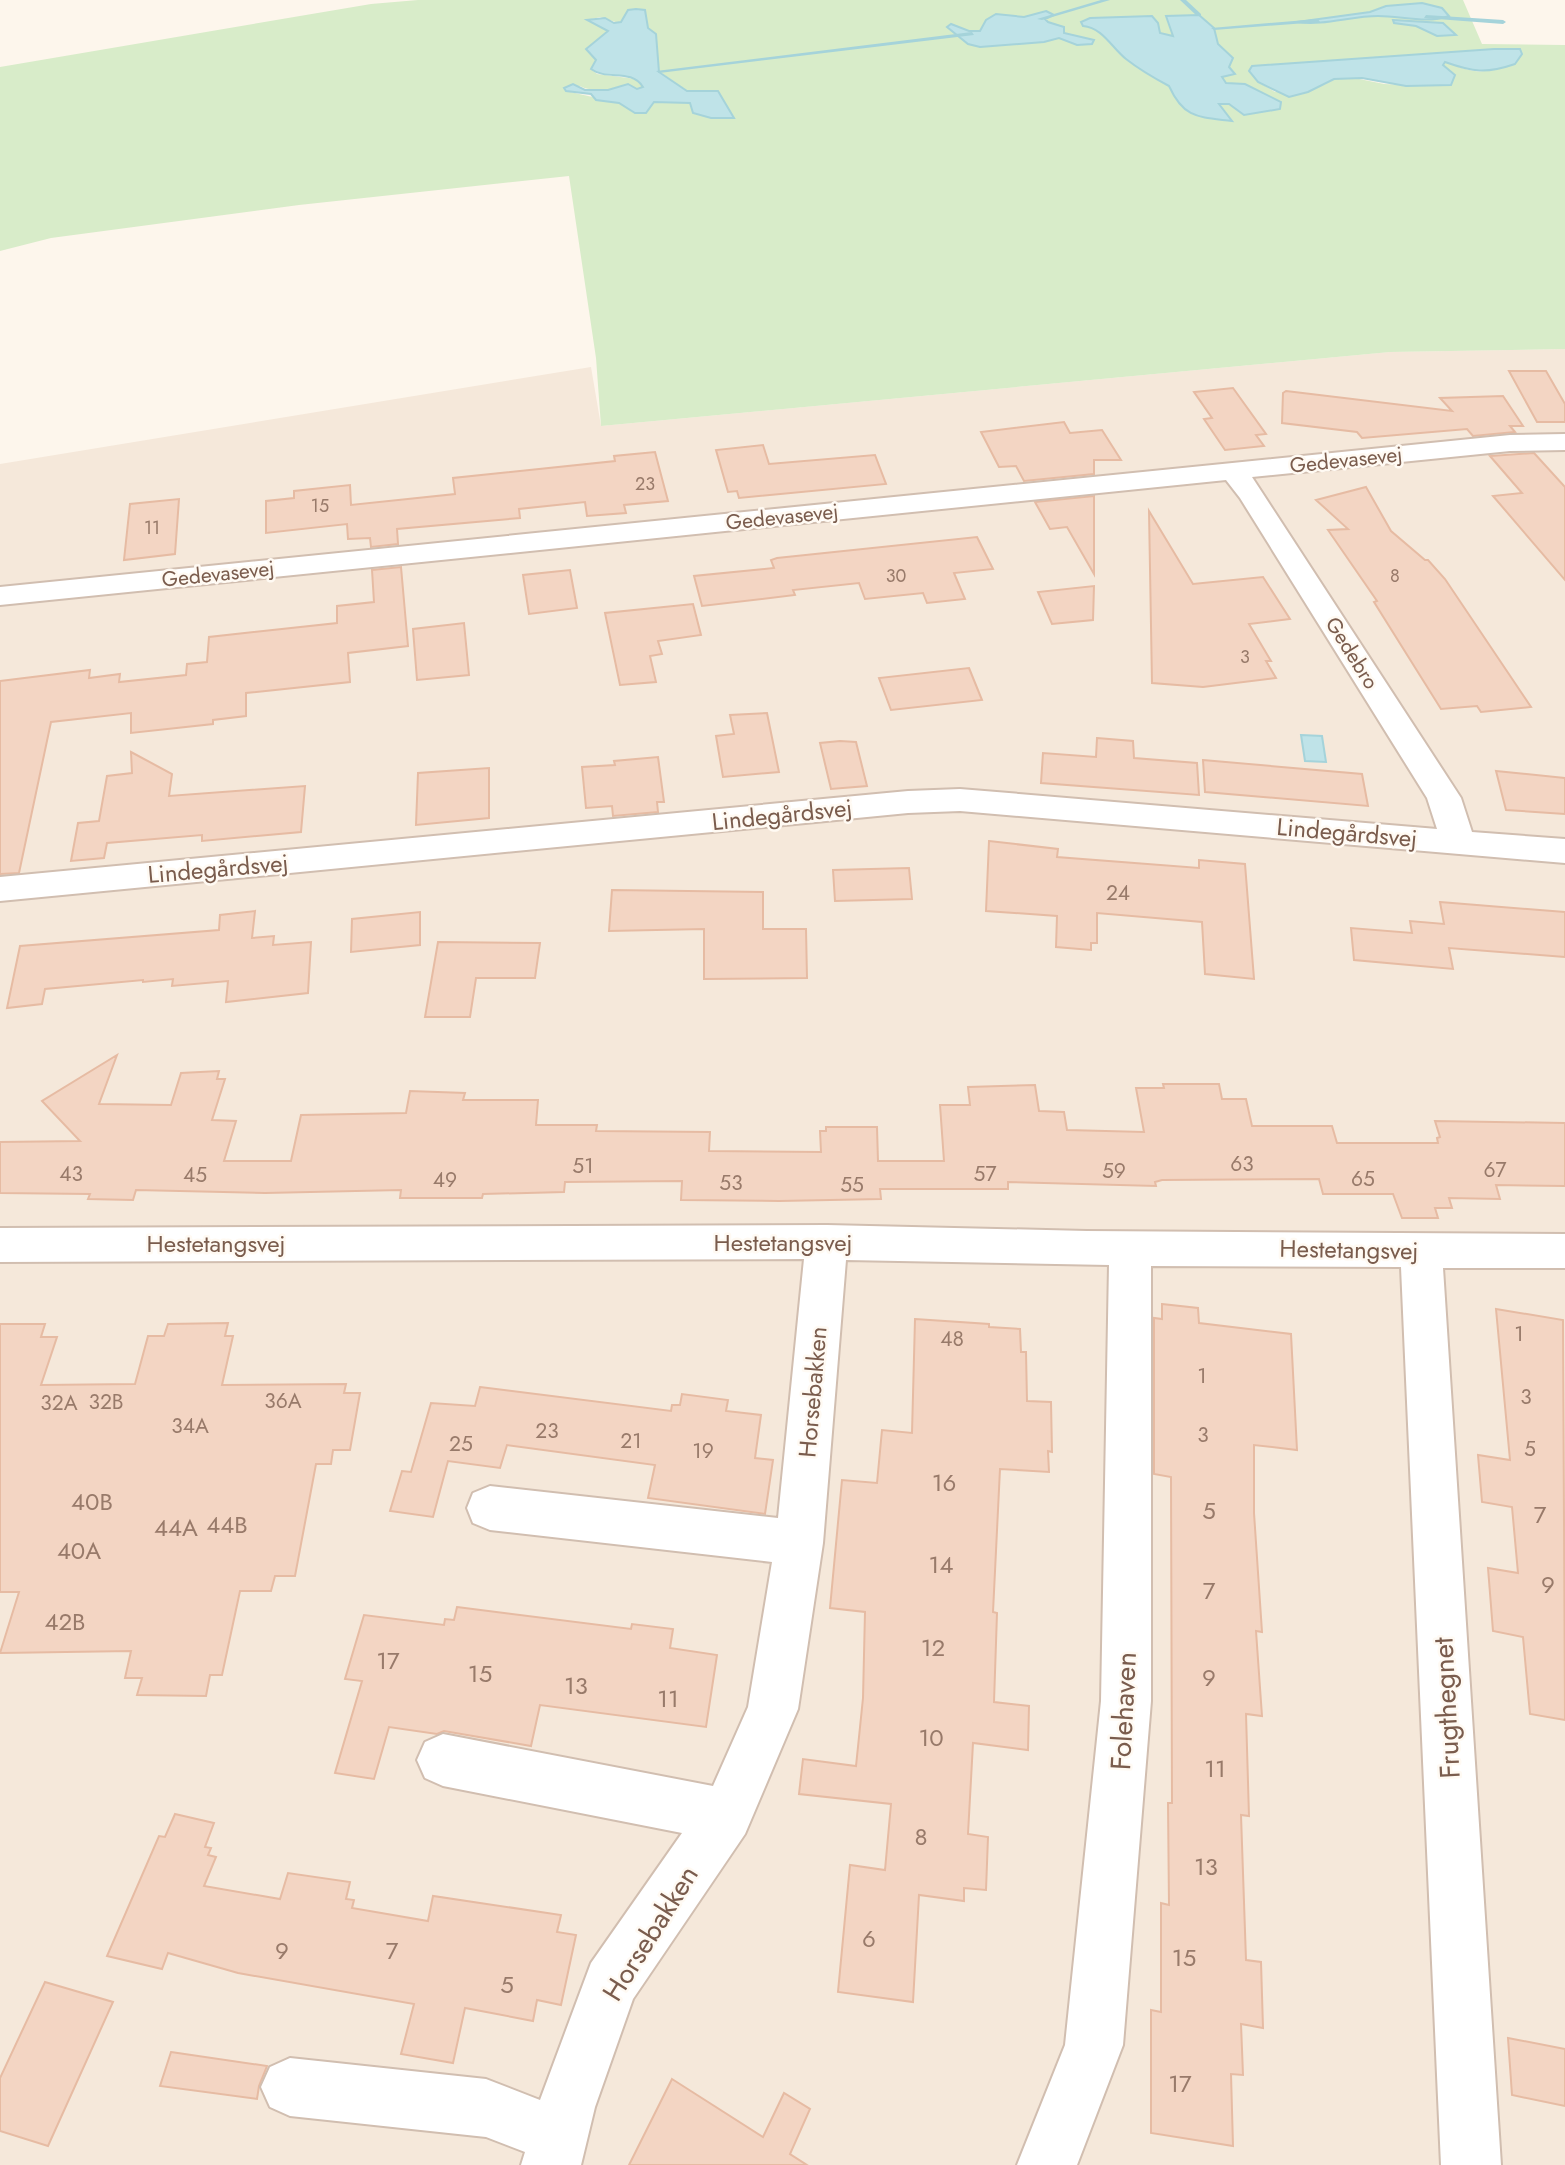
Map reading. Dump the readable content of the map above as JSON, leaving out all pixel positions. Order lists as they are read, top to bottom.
{
  "streets": {
    "street": [
      "Gedevasevej",
      "Gedebro",
      "Lindegårdsvej",
      "Hestetangsvej",
      "Horsebakken",
      "Frugthegnet",
      "Folehaven"
    ]
  },
  "crossings": [
    ["Gedevasevej", "Gedebro"],
    ["Gedebro", "Lindegårdsvej"],
    ["Hestetangsvej", "Horsebakken"],
    ["Hestetangsvej", "Frugthegnet"],
    ["Hestetangsvej", "Folehaven"]
  ],
  "house_numbers": [
    "23",
    "15",
    "11",
    "30",
    "8",
    "3",
    "24",
    "63",
    "51",
    "67",
    "59",
    "43",
    "57",
    "45",
    "65",
    "49",
    "53",
    "55",
    "1",
    "48",
    "1",
    "3",
    "36A",
    "32B",
    "32A",
    "34A",
    "23",
    "3",
    "21",
    "25",
    "5",
    "19",
    "16",
    "40B",
    "5",
    "7",
    "44B",
    "44A",
    "40A",
    "14",
    "9",
    "7",
    "42B",
    "12",
    "17",
    "15",
    "9",
    "13",
    "11",
    "10",
    "11",
    "8",
    "13",
    "6",
    "9",
    "7",
    "15",
    "5",
    "17"
  ]
}
